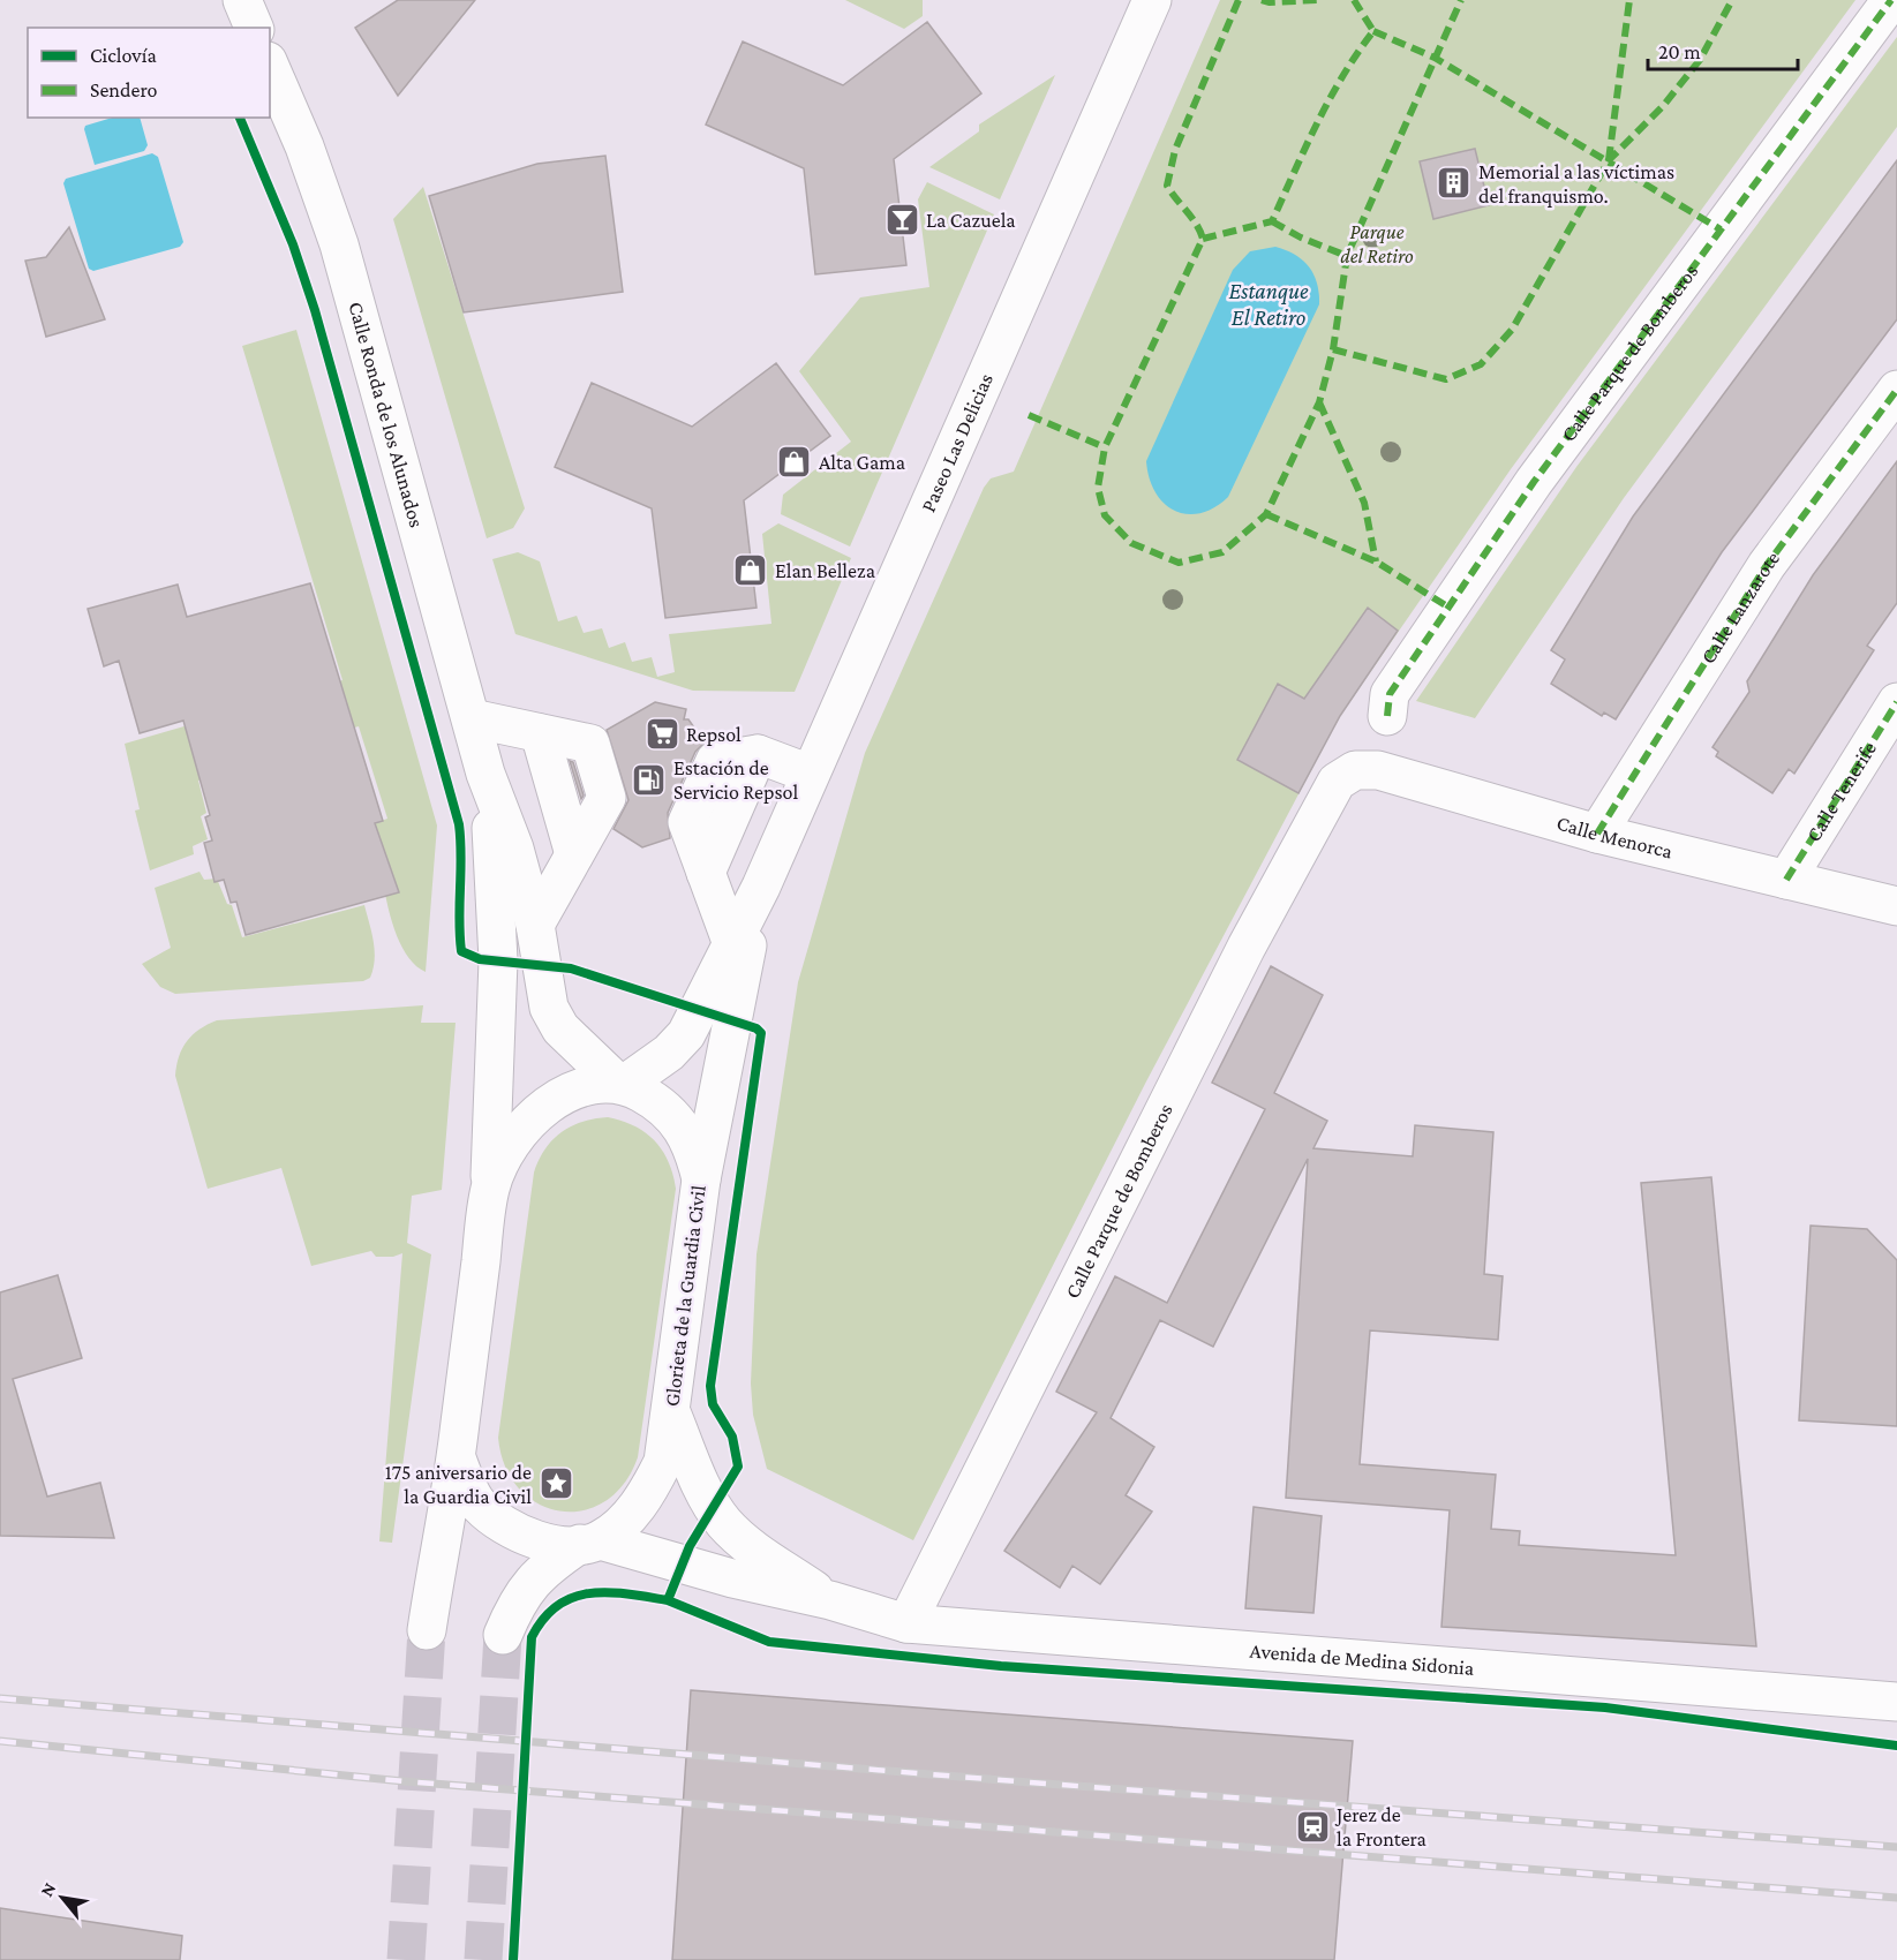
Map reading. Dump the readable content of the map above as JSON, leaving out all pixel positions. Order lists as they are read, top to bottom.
{
  "streets": {
    "street": [
      "Calle Parque de Bomberos",
      "Calle Ronda de los Alunados",
      "Paseo Las Delicias",
      "Calle Lanzarote",
      "Calle Tenerife",
      "Calle Menorca",
      "Glorieta de la Guardia Civil",
      "Avenida de Medina Sidonia"
    ]
  },
  "crossings": [
    ["Calle Parque de Bomberos", "Calle Menorca"],
    ["Calle Parque de Bomberos", "Avenida de Medina Sidonia"],
    ["Calle Ronda de los Alunados", "Paseo Las Delicias"],
    ["Calle Ronda de los Alunados", "Glorieta de la Guardia Civil"],
    ["Paseo Las Delicias", "Glorieta de la Guardia Civil"],
    ["Calle Lanzarote", "Calle Menorca"],
    ["Calle Tenerife", "Calle Menorca"],
    ["Glorieta de la Guardia Civil", "Avenida de Medina Sidonia"]
  ],
  "water": ["Estanque El Retiro"],
  "parks": ["Parque del Retiro"],
  "places": {
    "building": ["Memorial a las víctimas del franquismo."],
    "bar": ["La Cazuela"],
    "shop": ["Alta Gama", "Elan Belleza"],
    "supermarket": ["Repsol"],
    "fuel station": ["Estación de Servicio Repsol"],
    "place": ["175 aniversario de la Guardia Civil"],
    "station": ["Jerez de la Frontera"]
  },
  "legend": ["Ciclovía", "Sendero"],
  "scale_bar": "20 m",
  "north": "top left"
}
